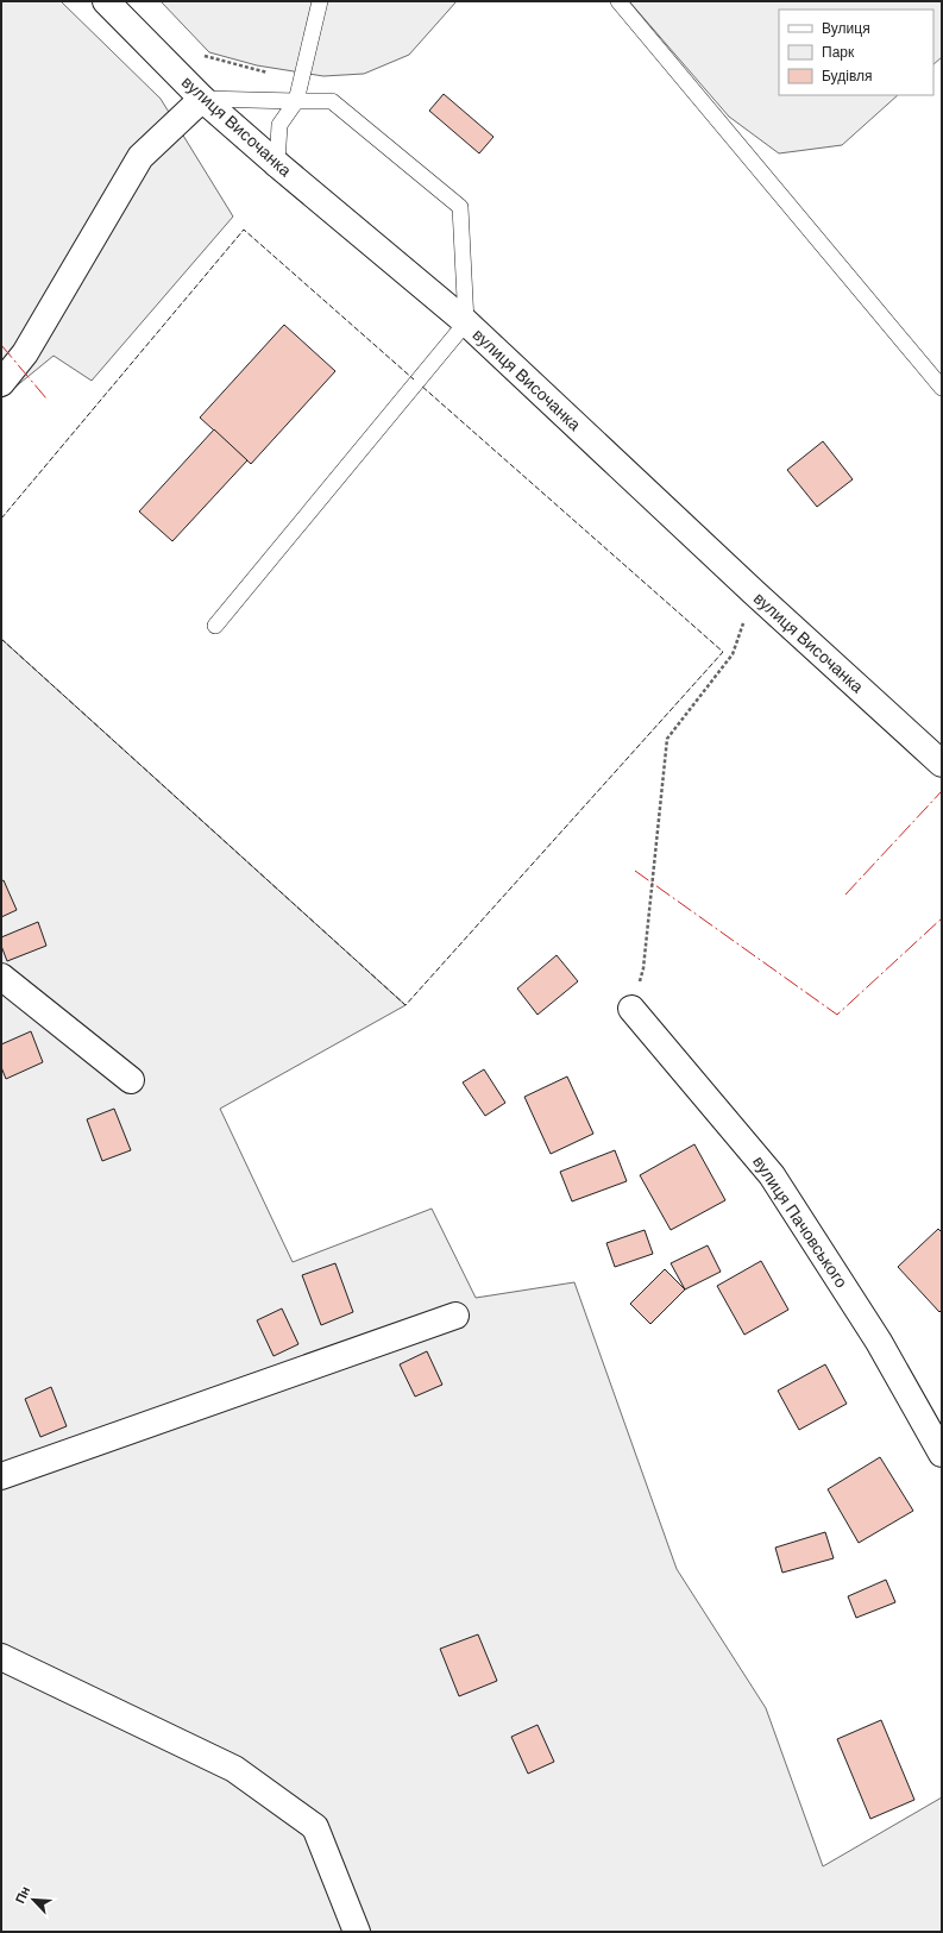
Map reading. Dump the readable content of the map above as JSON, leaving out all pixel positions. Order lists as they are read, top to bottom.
{
  "streets": {
    "street": ["вулиця Височанка", "вулиця Пачовського"]
  },
  "legend": ["Вулиця", "Парк", "Будівля"],
  "north": "top left"
}
